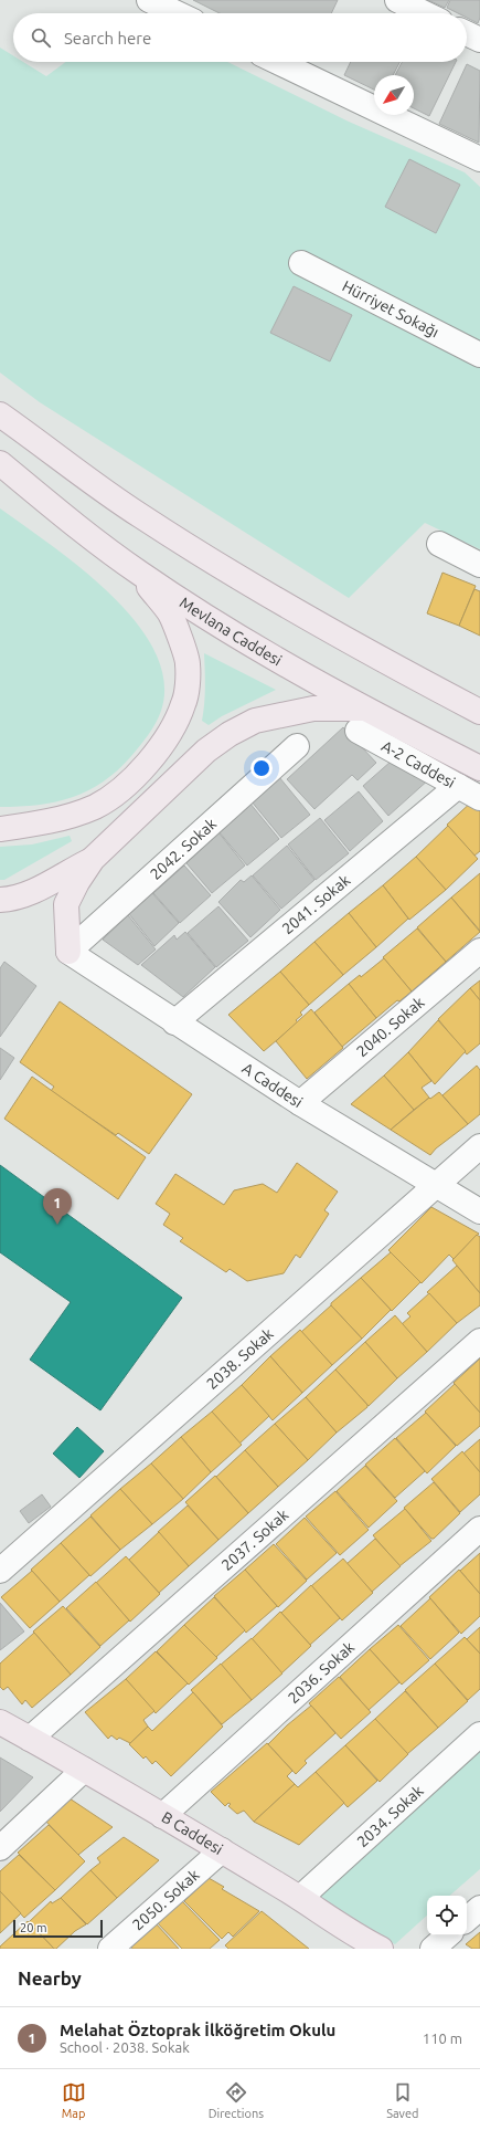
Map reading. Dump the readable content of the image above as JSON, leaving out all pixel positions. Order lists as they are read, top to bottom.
{
  "streets": {
    "main road": ["Mevlana Caddesi", "B Caddesi"],
    "street": [
      "Hürriyet Sokağı",
      "A-2 Caddesi",
      "2042. Sokak",
      "2041. Sokak",
      "2040. Sokak",
      "A Caddesi",
      "2038. Sokak",
      "2037. Sokak",
      "2036. Sokak",
      "2034. Sokak",
      "2050. Sokak"
    ]
  },
  "crossings": [
    ["Mevlana Caddesi", "A-2 Caddesi"],
    ["A-2 Caddesi", "2041. Sokak"],
    ["2042. Sokak", "A Caddesi"],
    ["2041. Sokak", "A Caddesi"],
    ["2040. Sokak", "A Caddesi"],
    ["A Caddesi", "2038. Sokak"],
    ["2037. Sokak", "B Caddesi"],
    ["2036. Sokak", "B Caddesi"],
    ["2034. Sokak", "B Caddesi"],
    ["B Caddesi", "2050. Sokak"]
  ],
  "scale_bar": "20 m",
  "north": "bottom left",
  "page": {
    "search": "Search here",
    "pins": "1",
    "scale": "20 m",
    "heading": "Nearby",
    "list": [
      {
        "mark": "1",
        "name": "Melahat Öztoprak İlköğretim Okulu",
        "note": "School · 2038. Sokak",
        "value": "110 m"
      }
    ],
    "nav": ["Map", "Directions", "Saved"]
  }
}
